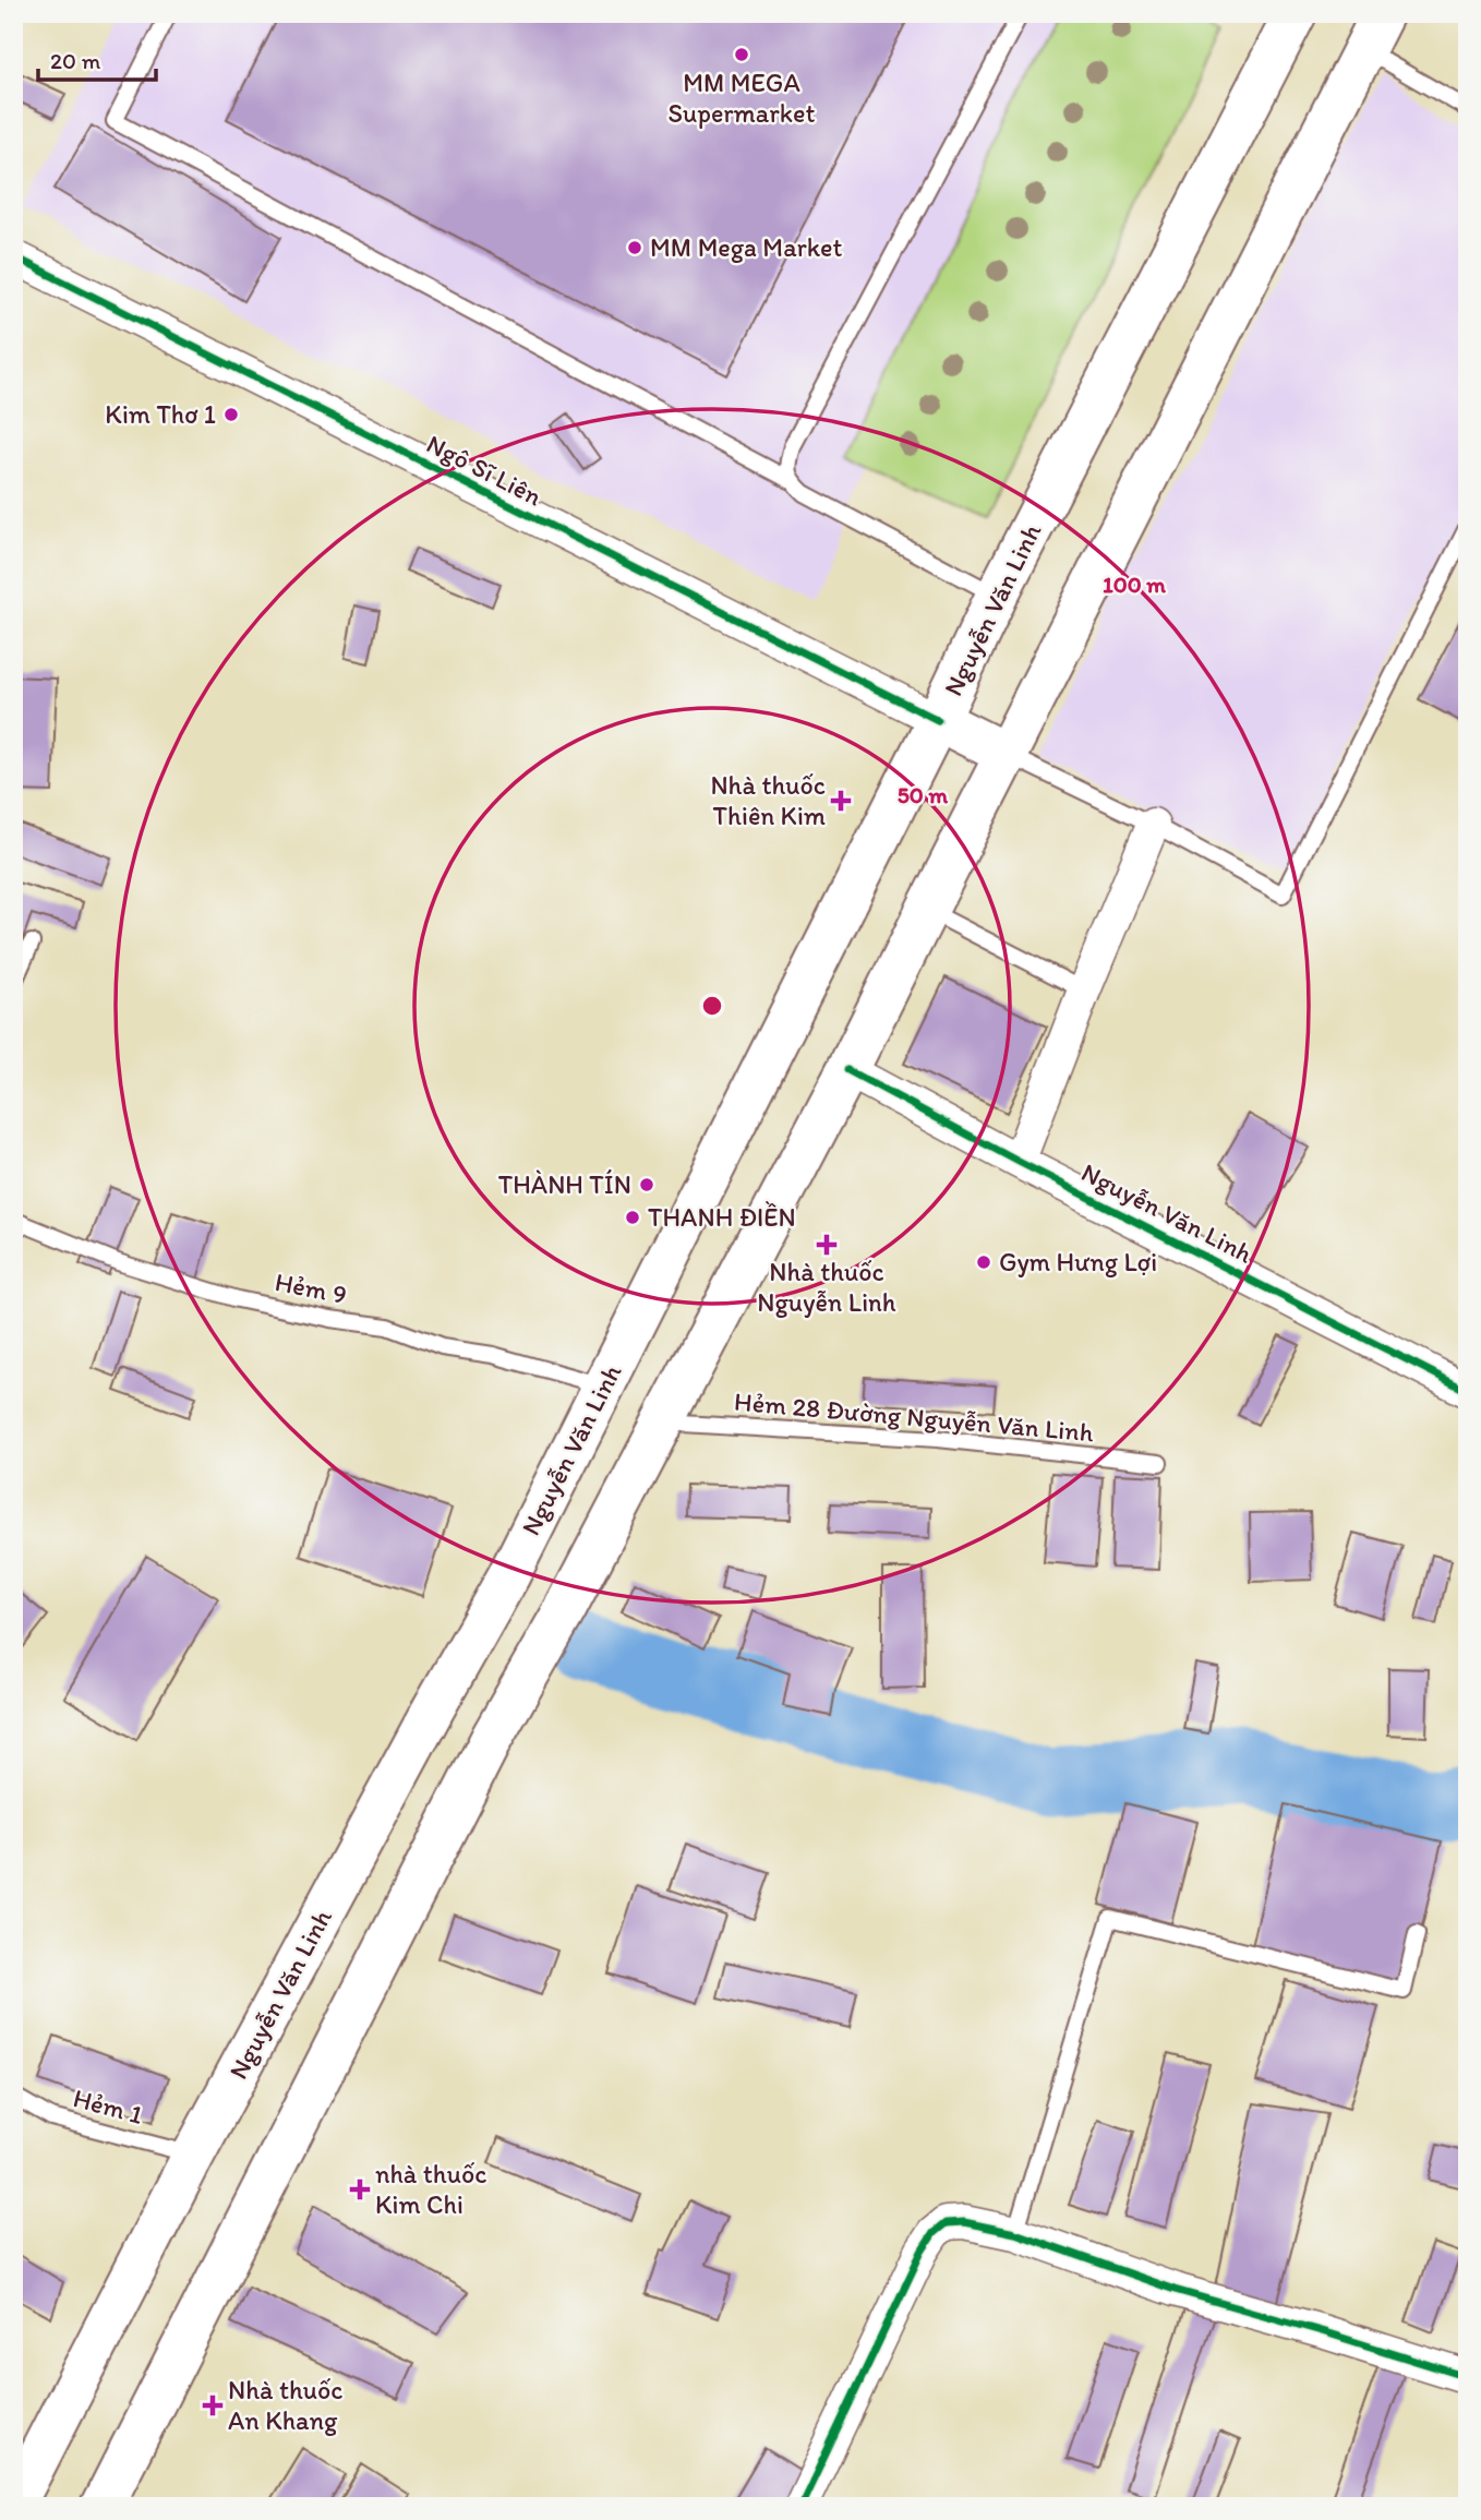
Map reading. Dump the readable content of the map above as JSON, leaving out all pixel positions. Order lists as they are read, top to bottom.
{
  "streets": {
    "highway": ["Nguyễn Văn Linh"],
    "street": ["Ngô Sĩ Liên"],
    "lane": ["Hẻm 9", "Hẻm 28 Đường Nguyễn Văn Linh", "Hẻm 1"]
  },
  "crossings": [
    ["Ngô Sĩ Liên", "Nguyễn Văn Linh"],
    ["Nguyễn Văn Linh", "Hẻm 9"],
    ["Nguyễn Văn Linh", "Hẻm 1"]
  ],
  "places": {
    "other": [
      "MM MEGA Supermarket",
      "MM Mega Market",
      "Kim Thơ 1",
      "THÀNH TÍN",
      "THANH ĐIỀN",
      "Gym Hưng Lợi"
    ],
    "health": [
      "Nhà thuốc Thiên Kim",
      "Nhà thuốc Nguyễn Linh",
      "nhà thuốc Kim Chi",
      "Nhà thuốc An Khang"
    ]
  },
  "scale_bar": "20 m",
  "rings": ["100 m", "50 m"]
}
